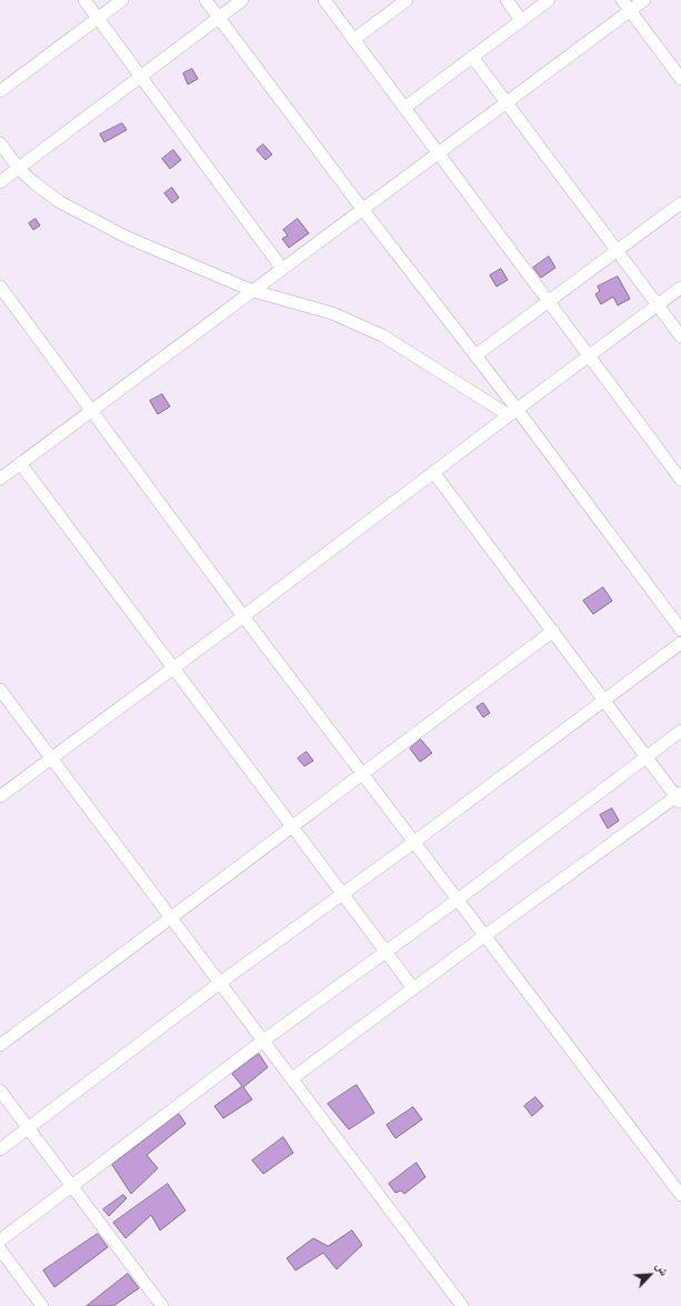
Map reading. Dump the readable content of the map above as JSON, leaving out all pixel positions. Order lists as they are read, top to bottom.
{
  "north": "top right"
}
